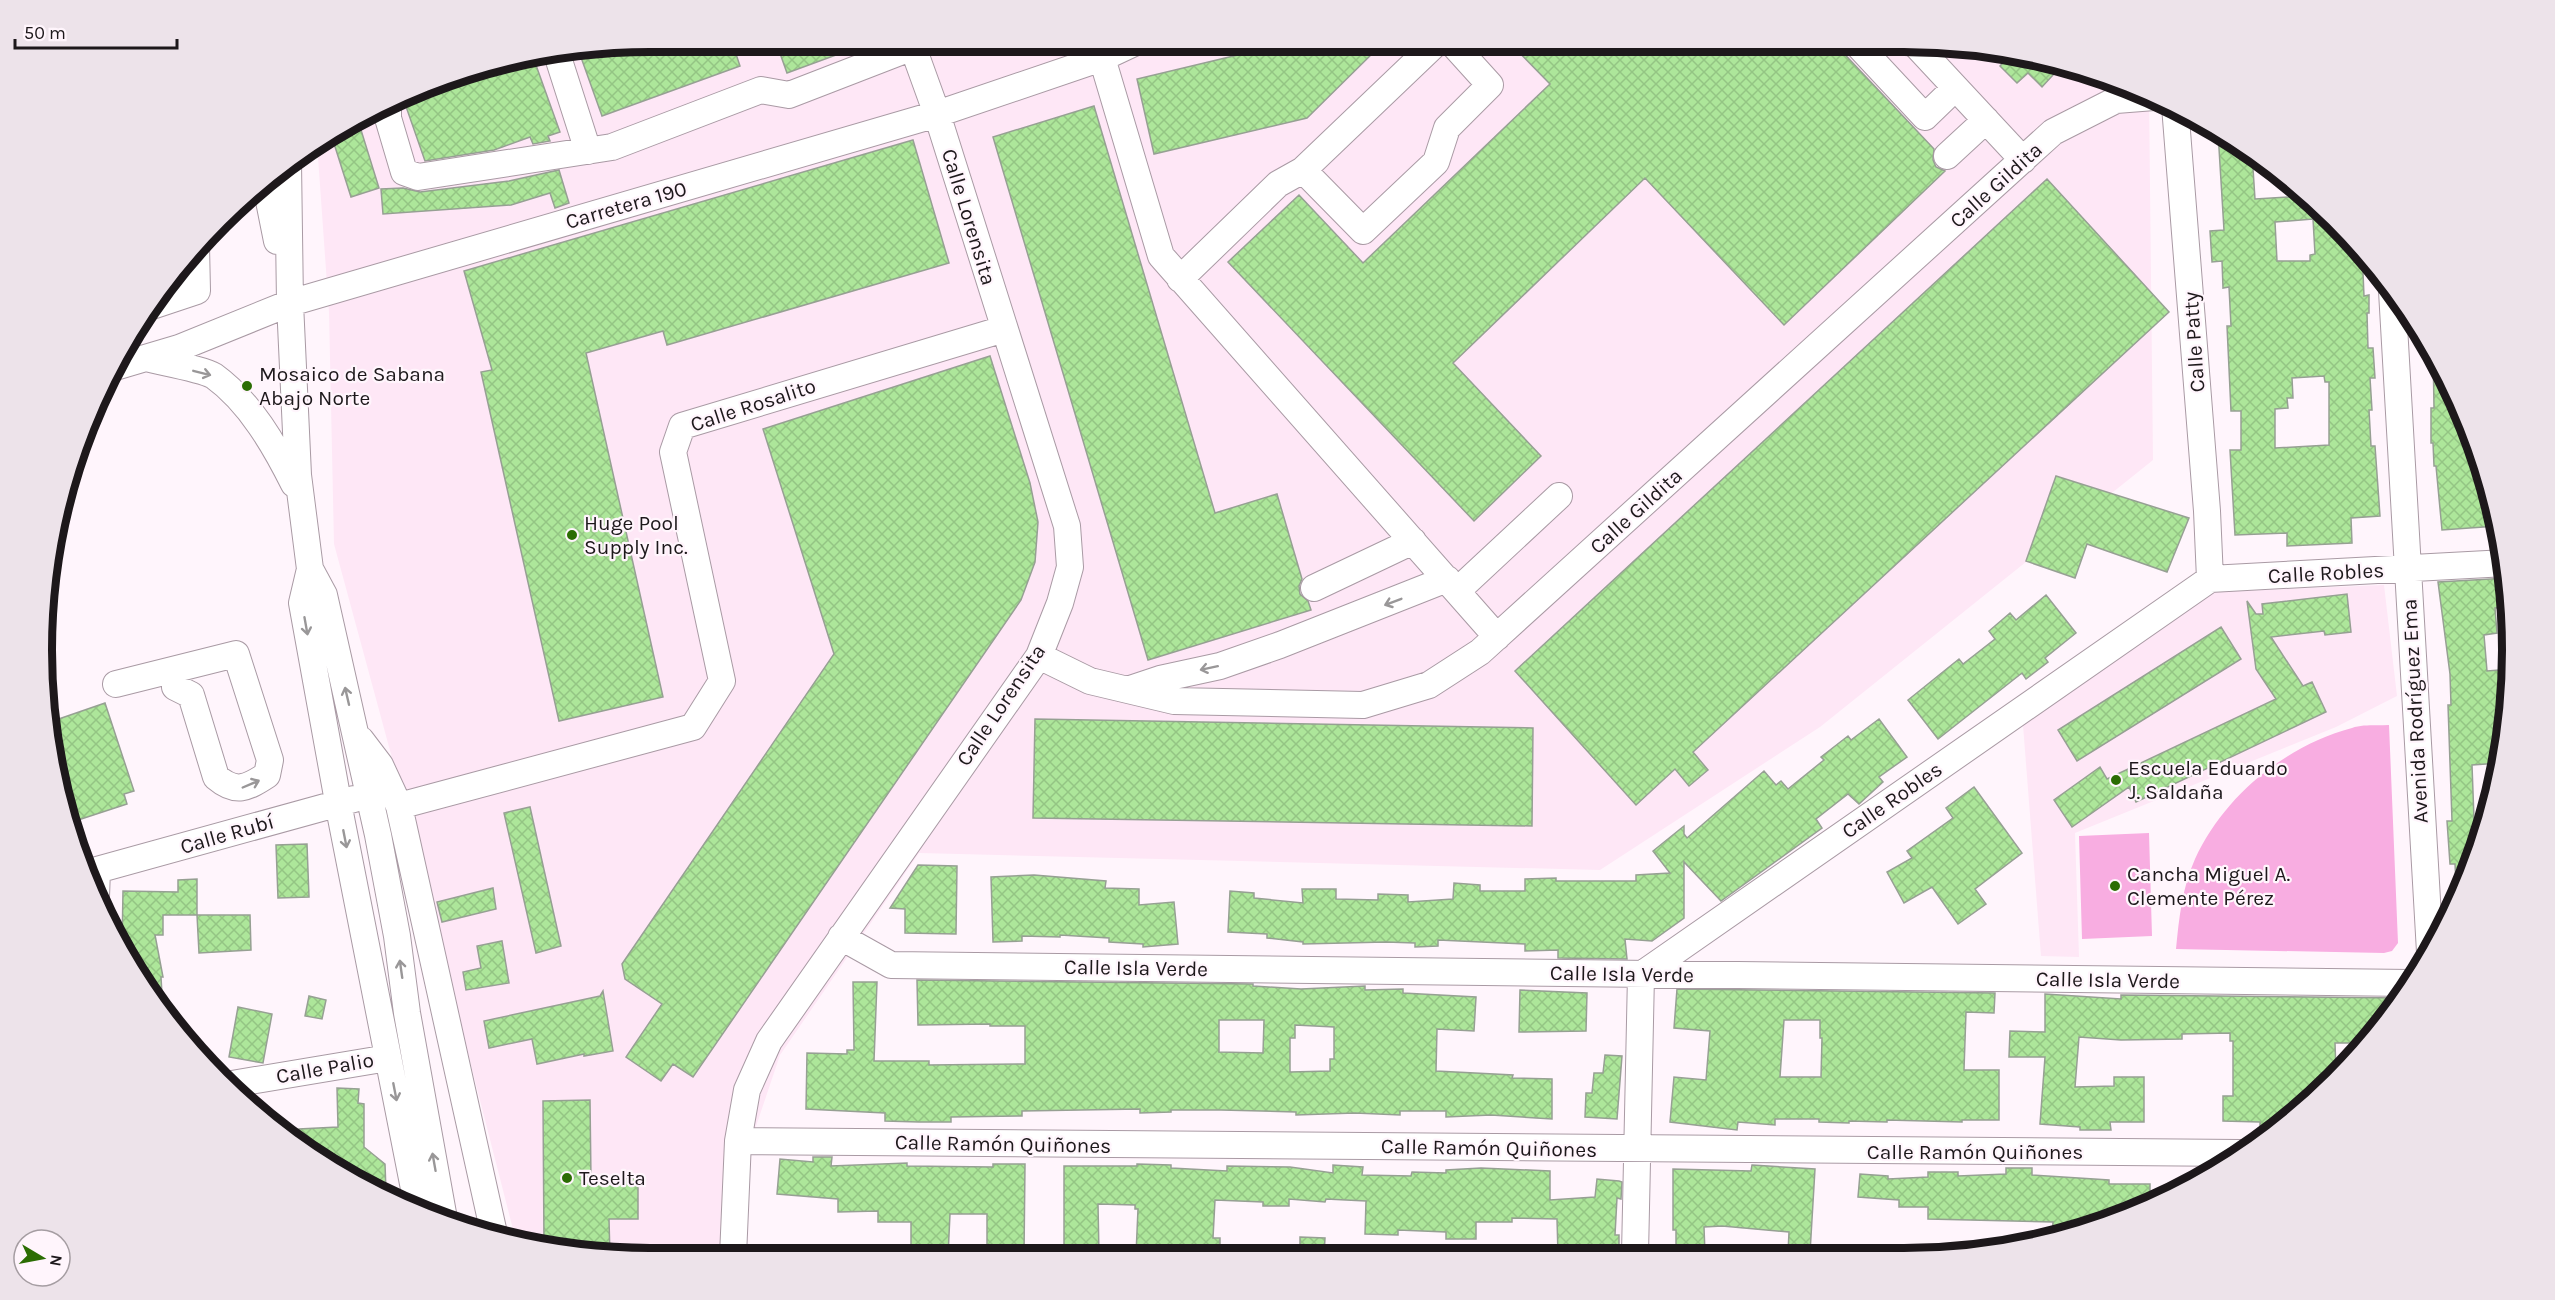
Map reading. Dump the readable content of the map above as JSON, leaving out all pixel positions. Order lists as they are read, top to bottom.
{
  "streets": {
    "street": [
      "Calle Gildita",
      "Carretera 190",
      "Calle Lorensita",
      "Calle Patty",
      "Calle Rosalito",
      "Calle Robles",
      "Avenida Rodríguez Ema",
      "Calle Rubí",
      "Calle Isla Verde",
      "Calle Palio",
      "Calle Ramón Quiñones"
    ]
  },
  "crossings": [
    ["Calle Gildita", "Calle Lorensita"],
    ["Carretera 190", "Calle Lorensita"],
    ["Calle Lorensita", "Calle Rosalito"],
    ["Calle Lorensita", "Calle Isla Verde"],
    ["Calle Lorensita", "Calle Ramón Quiñones"],
    ["Calle Patty", "Calle Robles"],
    ["Calle Robles", "Avenida Rodríguez Ema"],
    ["Calle Robles", "Calle Isla Verde"]
  ],
  "places": [
    "Mosaico de Sabana Abajo Norte",
    "Huge Pool Supply Inc.",
    "Escuela Eduardo J. Saldaña",
    "Cancha Miguel A. Clemente Pérez",
    "Teselta"
  ],
  "scale_bar": "50 m",
  "north": "right"
}
